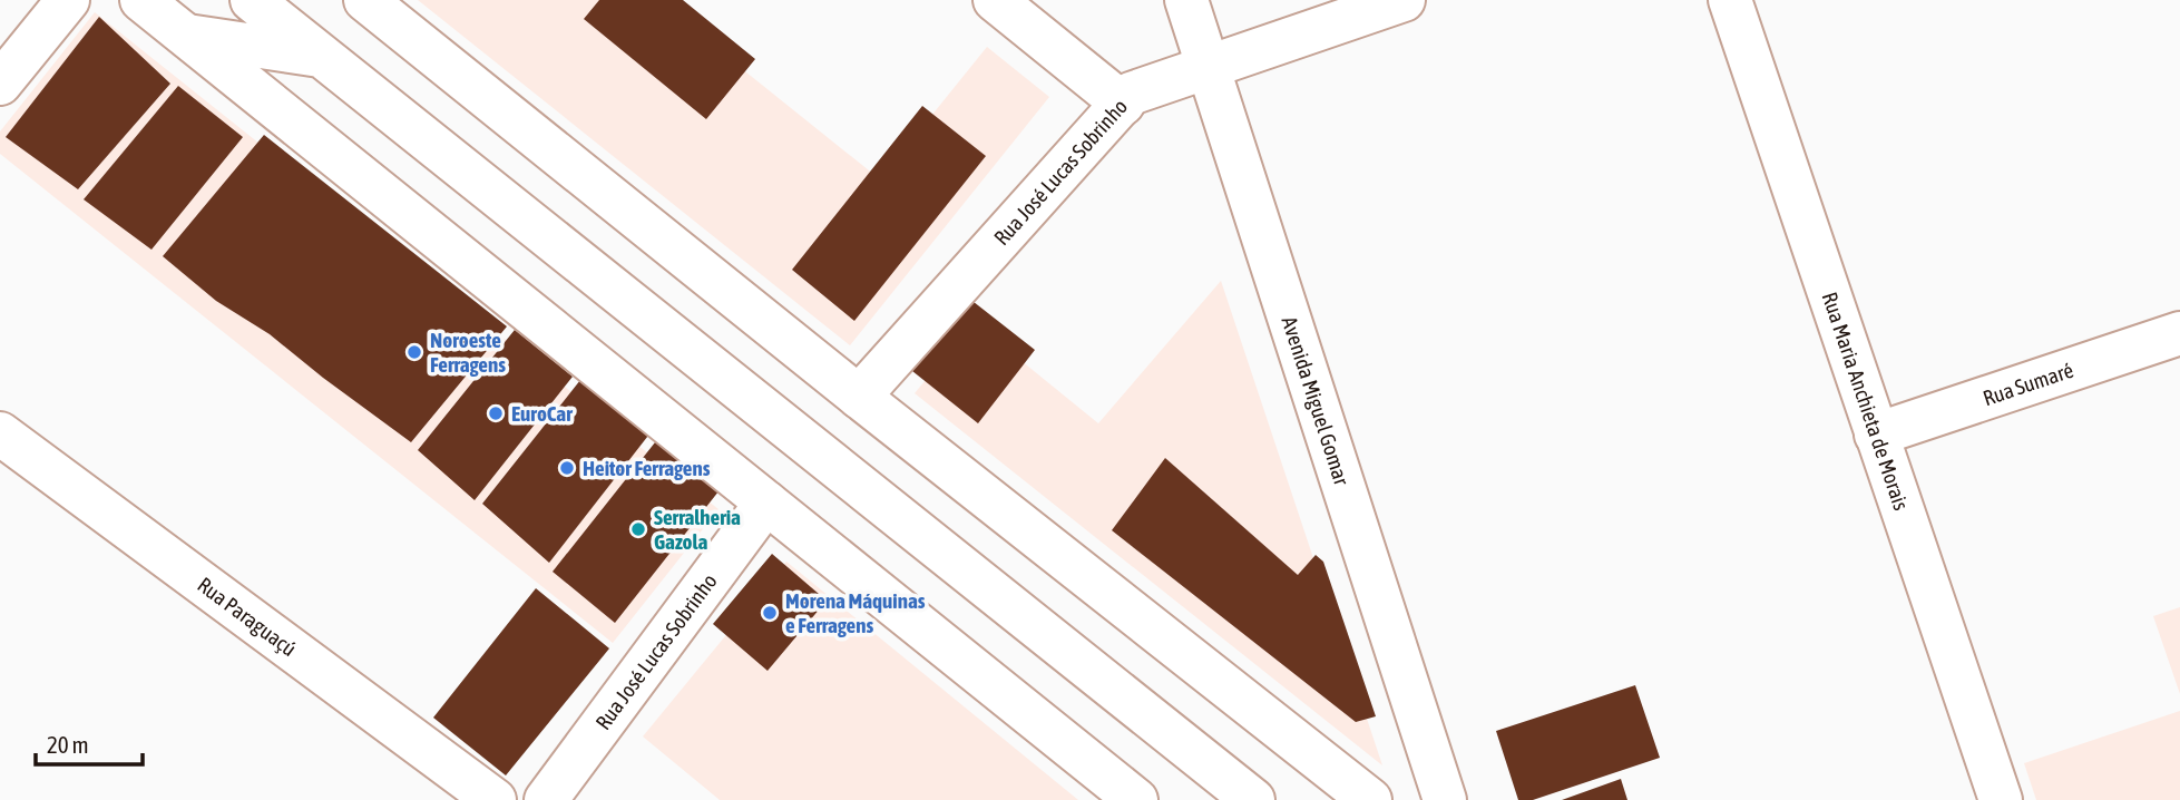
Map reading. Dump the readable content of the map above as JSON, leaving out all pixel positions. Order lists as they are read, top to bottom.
{
  "streets": {
    "street": [
      "Rua José Lucas Sobrinho",
      "Rua Sumaré",
      "Avenida Miguel Gomar",
      "Rua Maria Anchieta de Morais",
      "Rua Paraguaçú"
    ]
  },
  "crossings": [
    ["Rua José Lucas Sobrinho", "Avenida Miguel Gomar"],
    ["Rua Sumaré", "Rua Maria Anchieta de Morais"]
  ],
  "places": [
    "Noroeste Ferragens",
    "EuroCar",
    "Heitor Ferragens",
    "Serralheria Gazola",
    "Morena Máquinas e Ferragens"
  ],
  "scale_bar": "20 m"
}
